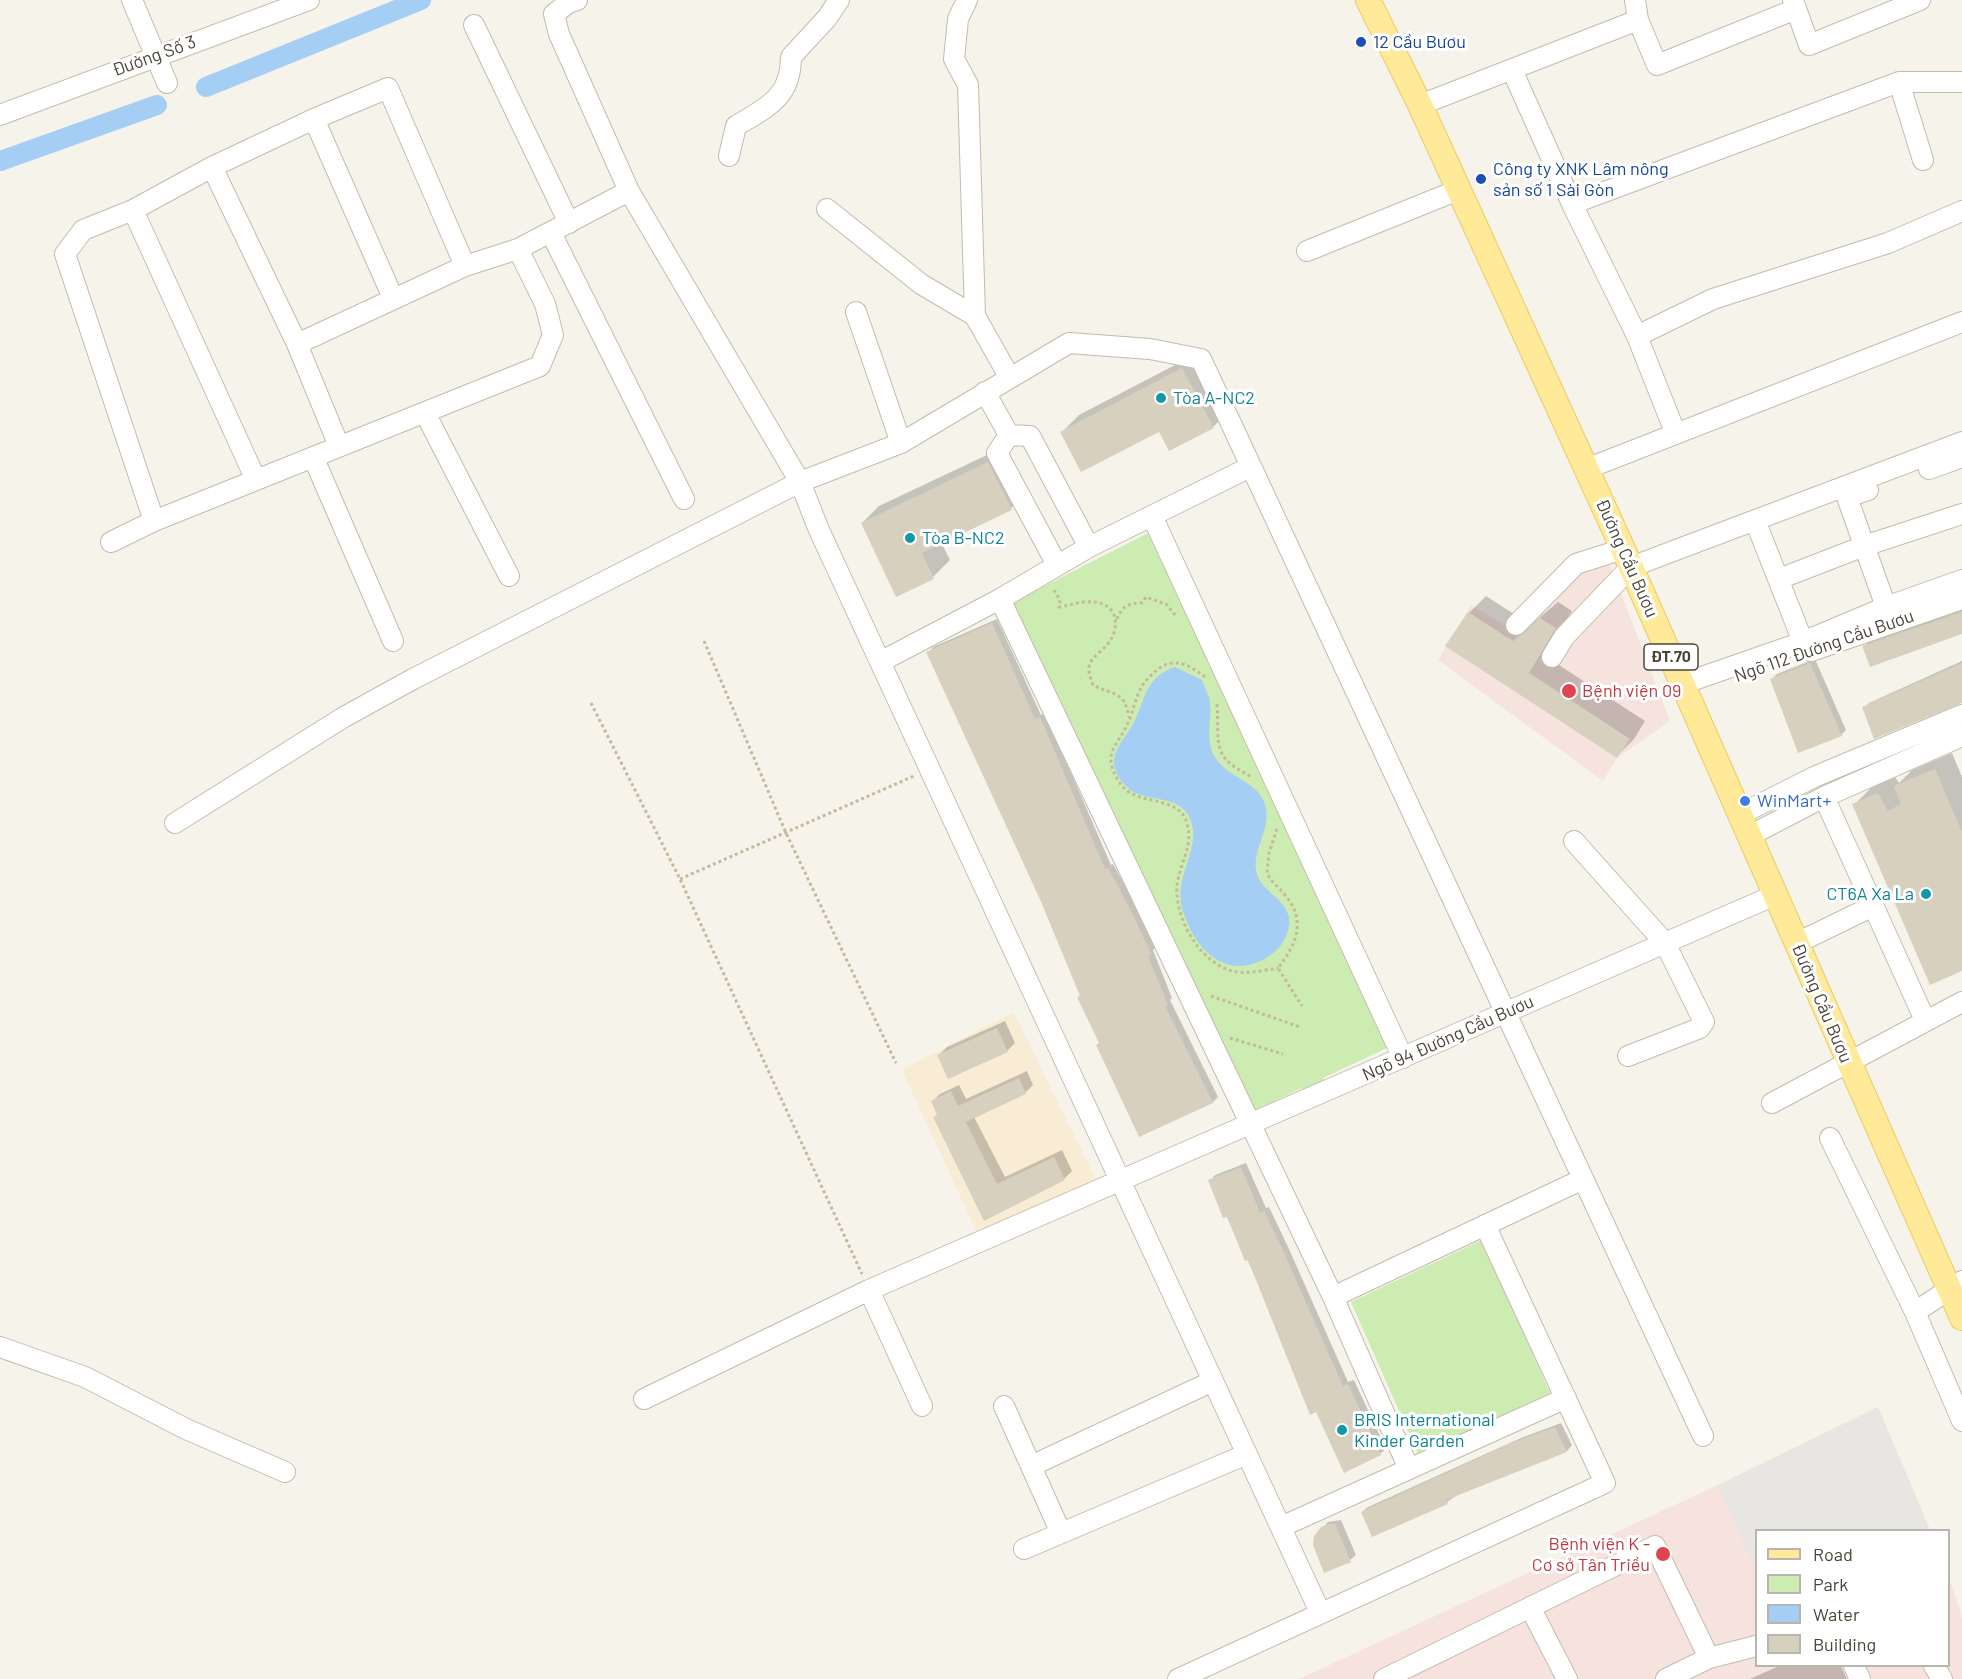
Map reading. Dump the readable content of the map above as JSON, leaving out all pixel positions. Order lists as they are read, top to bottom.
{
  "streets": {
    "main road": ["Đường Cầu Bươu", "ĐT.70"],
    "street": ["Đường Số 3", "Ngõ 112 Đường Cầu Bươu", "Ngõ 94 Đường Cầu Bươu"]
  },
  "crossings": [
    ["Đường Cầu Bươu", "Ngõ 112 Đường Cầu Bươu"],
    ["Đường Cầu Bươu", "Ngõ 94 Đường Cầu Bươu"]
  ],
  "places": [
    "12 Cầu Bươu",
    "Công ty XNK Lâm nông sản số 1 Sài Gòn",
    "Tòa A-NC2",
    "Tòa B-NC2",
    "Bệnh viện 09",
    "WinMart+",
    "CT6A Xa La",
    "BRIS International Kinder Garden",
    "Bệnh viện K - Cơ sở Tân Triều"
  ],
  "legend": [
    "Road",
    "Park",
    "Water",
    "Building"
  ]
}
